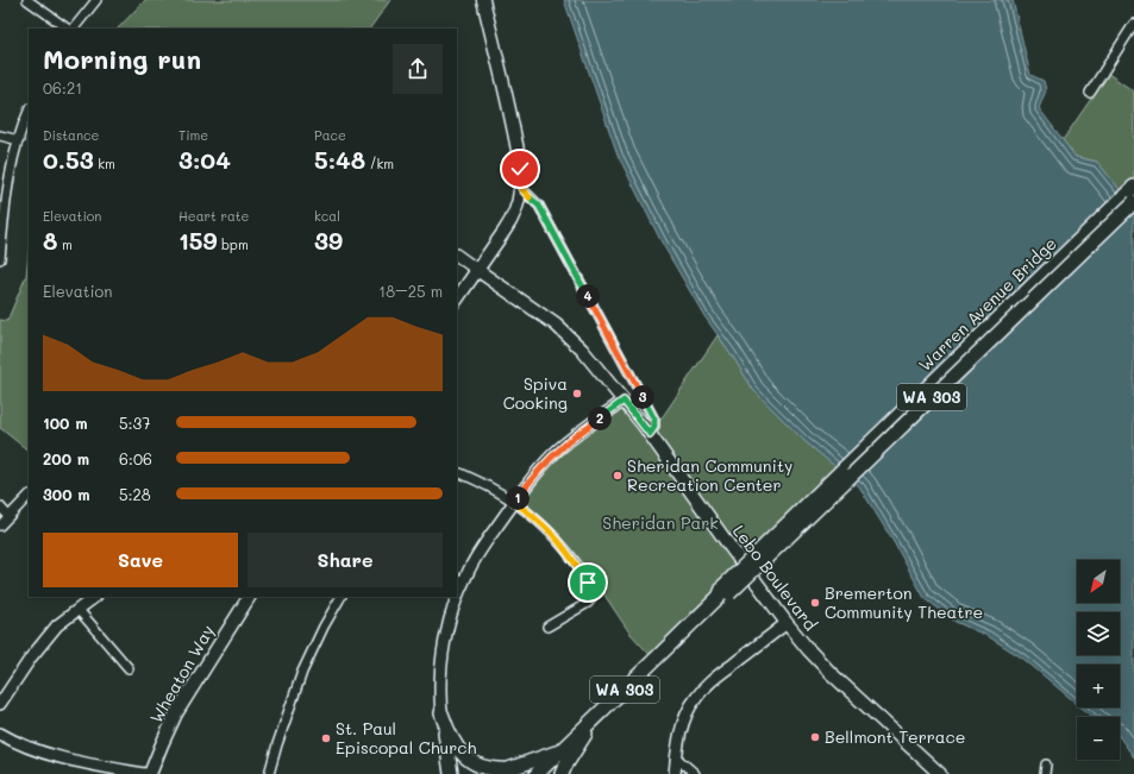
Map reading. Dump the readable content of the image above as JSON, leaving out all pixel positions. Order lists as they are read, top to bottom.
{
  "streets": {
    "main road": [
      "Warren Avenue Bridge",
      "WA 303",
      "Lebo Boulevard",
      "Wheaton Way"
    ]
  },
  "crossings": [
    ["Warren Avenue Bridge", "WA 303"]
  ],
  "parks": ["Sheridan Park"],
  "places": [
    "Spiva Cooking",
    "Sheridan Community Recreation Center",
    "Bremerton Community Theatre",
    "Bellmont Terrace",
    "St. Paul Episcopal Church"
  ],
  "north": "bottom left",
  "page": {
    "heading": ["Morning run", "06:21"],
    "stats": [
      ["Distance", "0.53 km"],
      ["Time", "3:04"],
      ["Pace", "5:48 /km"],
      ["Elevation", "8 m"],
      ["Heart rate", "159 bpm"],
      ["kcal", "39"]
    ],
    "chart": ["Elevation", "18–25 m"],
    "pins": [
      "4",
      "3",
      "2",
      "1"
    ],
    "list": [
      {
        "name": "100 m",
        "note": "5:37"
      },
      {
        "name": "200 m",
        "note": "6:06"
      },
      {
        "name": "300 m",
        "note": "5:28"
      }
    ],
    "buttons": ["Save", "Share"],
    "map_buttons": ["+", "−"]
  }
}
